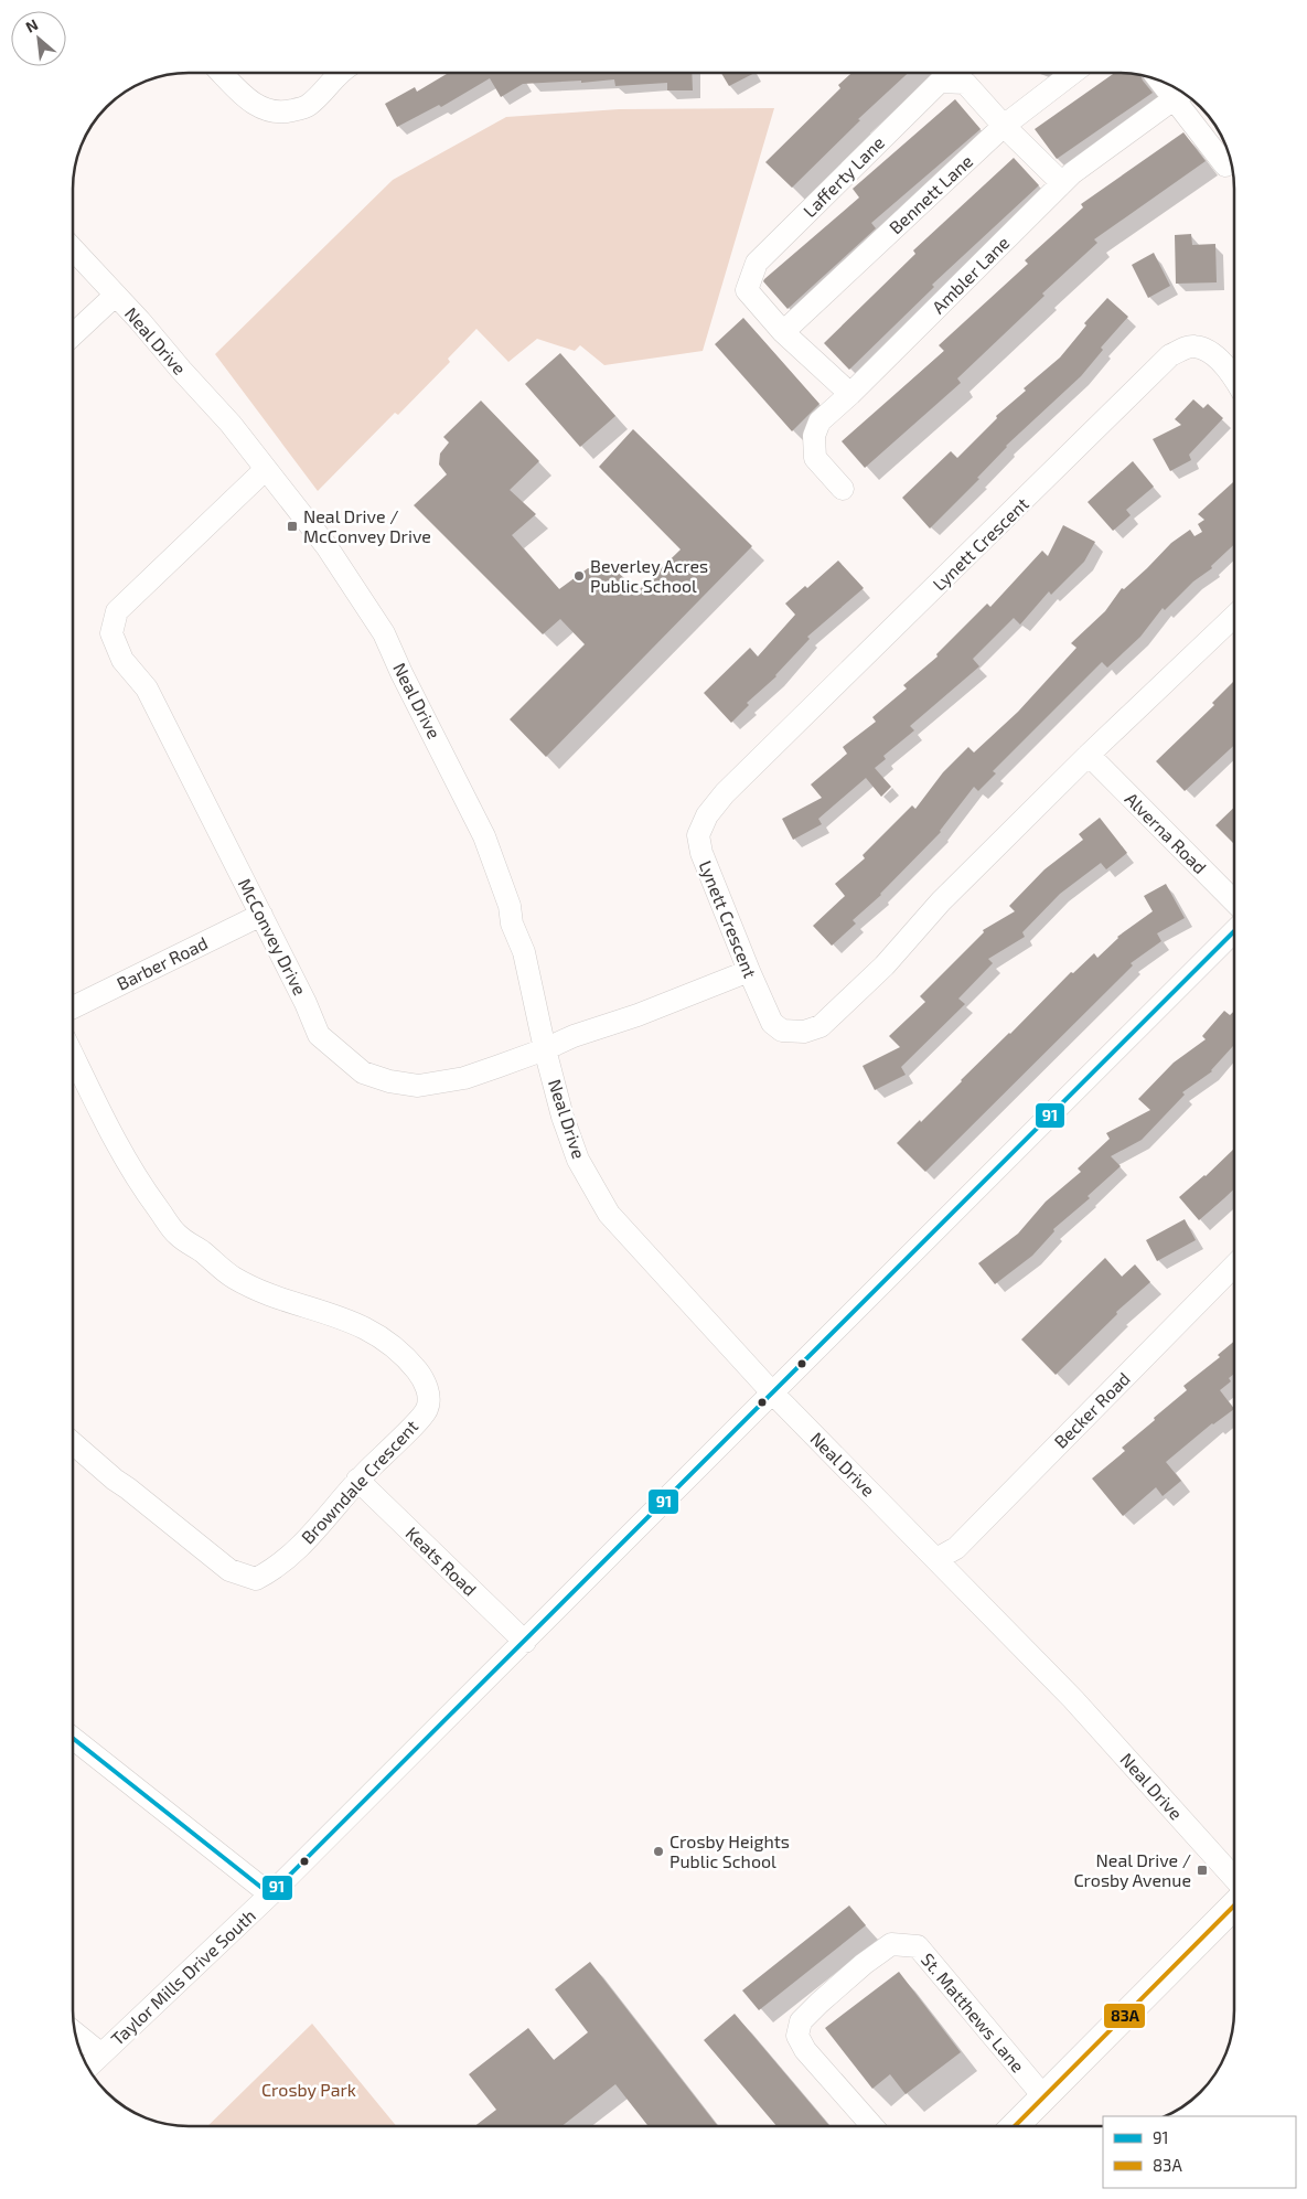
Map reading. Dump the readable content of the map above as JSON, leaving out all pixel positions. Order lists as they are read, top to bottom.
{
  "streets": {
    "street": [
      "Lafferty Lane",
      "Bennett Lane",
      "Ambler Lane",
      "Neal Drive",
      "Lynett Crescent",
      "Alverna Road",
      "McConvey Drive",
      "Barber Road",
      "Becker Road",
      "Browndale Crescent",
      "Keats Road",
      "Taylor Mills Drive South",
      "St. Matthews Lane"
    ]
  },
  "crossings": [
    ["Lafferty Lane", "Bennett Lane"],
    ["Lafferty Lane", "Ambler Lane"],
    ["Neal Drive", "McConvey Drive"],
    ["Neal Drive", "Becker Road"],
    ["Neal Drive", "Taylor Mills Drive South"],
    ["Lynett Crescent", "Alverna Road"],
    ["Lynett Crescent", "McConvey Drive"],
    ["McConvey Drive", "Barber Road"],
    ["Browndale Crescent", "Keats Road"],
    ["Keats Road", "Taylor Mills Drive South"]
  ],
  "parks": ["Crosby Park"],
  "places": {
    "transit": ["Neal Drive / McConvey Drive", "Neal Drive / Crosby Avenue"],
    "other": ["Beverley Acres Public School", "Crosby Heights Public School"]
  },
  "lines": ["transit line 91", "transit line 83A"],
  "legend": ["91", "83A"],
  "north": "top left"
}
